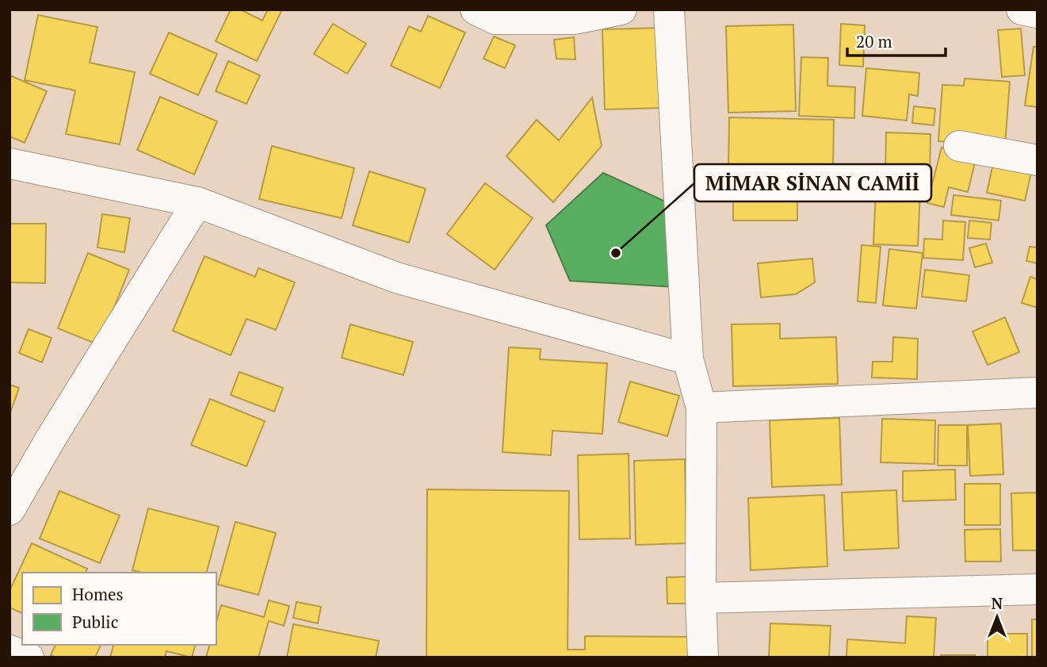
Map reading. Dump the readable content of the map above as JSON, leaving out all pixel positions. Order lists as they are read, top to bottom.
{
  "places": ["MİMAR SİNAN CAMİİ"],
  "legend": ["Homes", "Public"],
  "scale_bar": "20 m",
  "north": "top"
}
